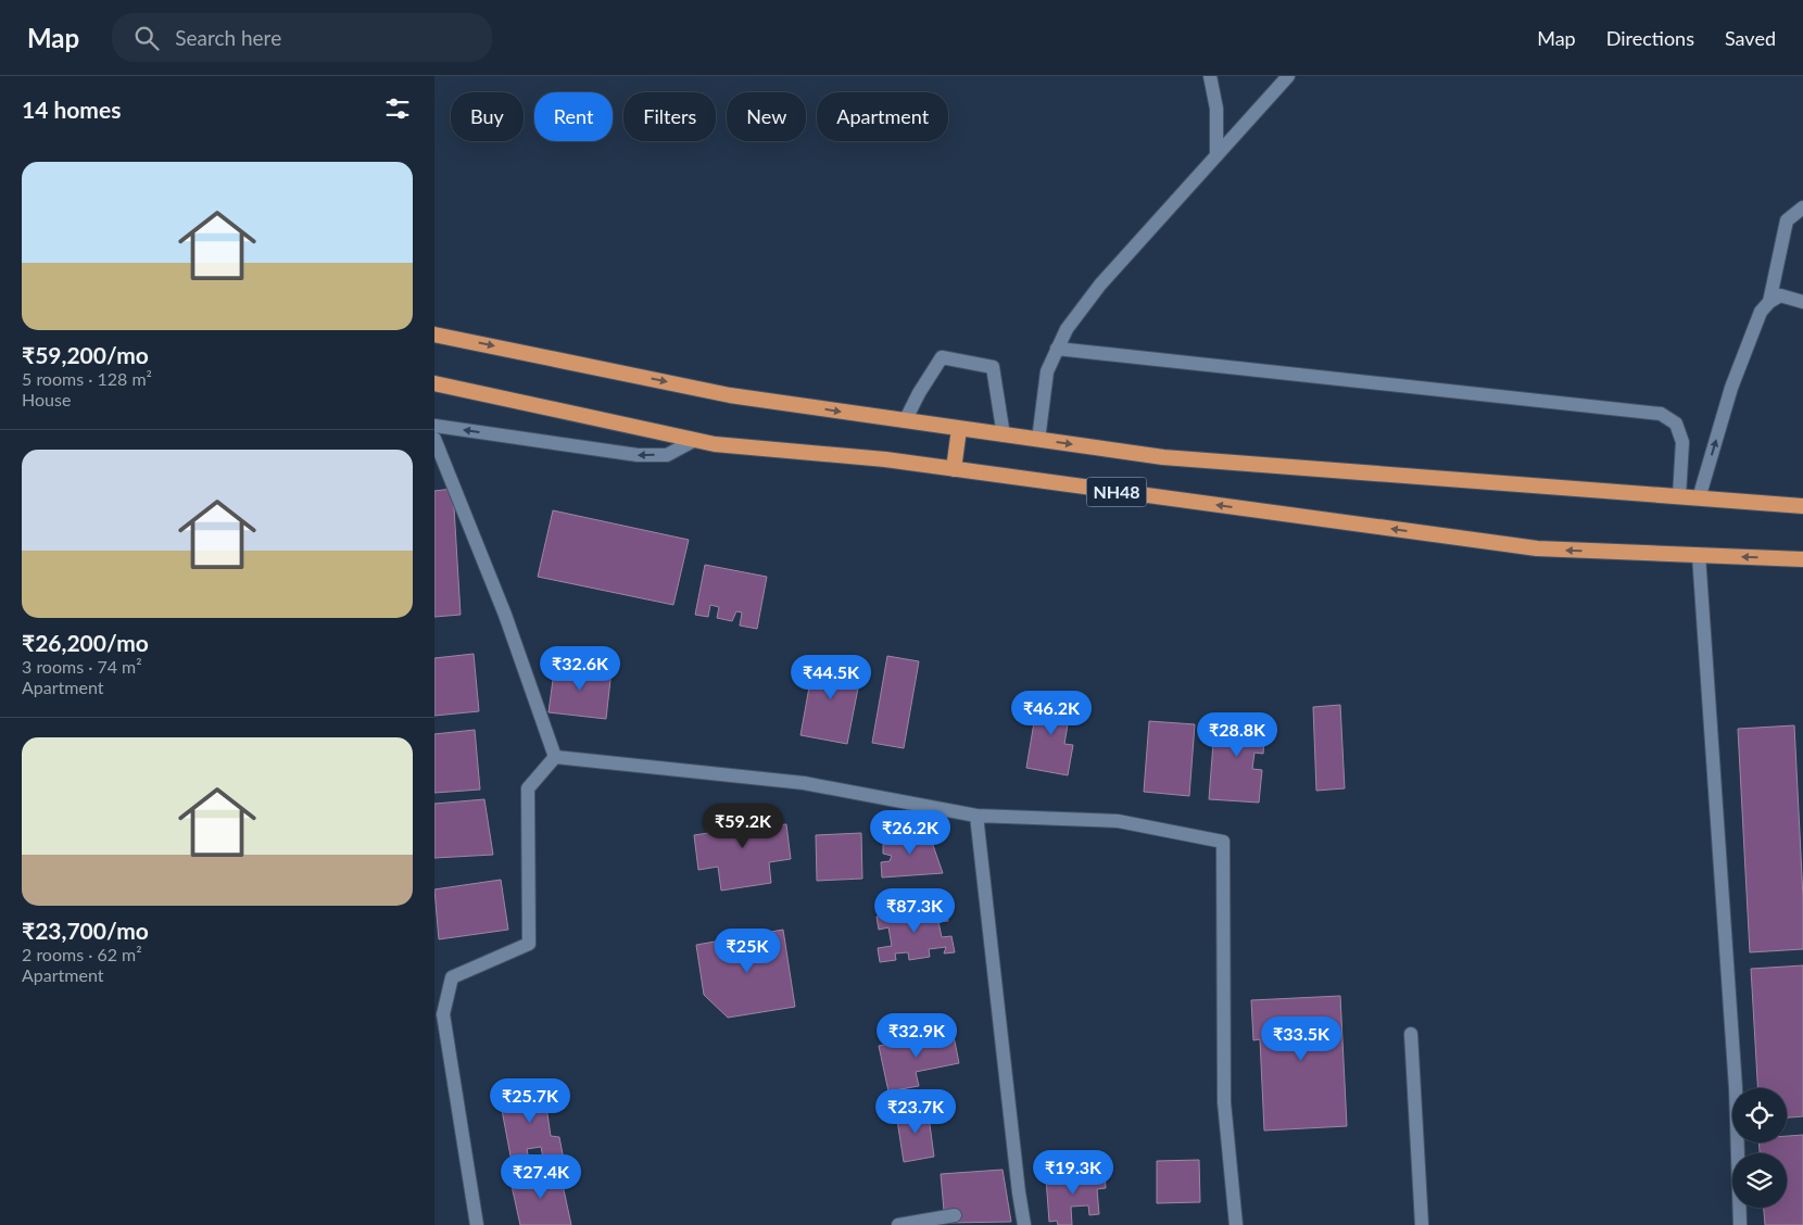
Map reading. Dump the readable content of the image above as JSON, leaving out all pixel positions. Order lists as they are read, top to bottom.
{
  "streets": {
    "highway": ["NH48"]
  },
  "page": {
    "header": "Map",
    "search": "Search here",
    "nav": ["Map", "Directions", "Saved"],
    "heading": "14 homes",
    "chip": [
      "Buy",
      "Rent",
      "Filters",
      "New",
      "Apartment"
    ],
    "list": [
      {
        "name": "₹59,200/mo",
        "note": "5 rooms · 128 m² · House"
      },
      {
        "name": "₹26,200/mo",
        "note": "3 rooms · 74 m² · Apartment"
      },
      {
        "name": "₹23,700/mo",
        "note": "2 rooms · 62 m² · Apartment"
      }
    ],
    "price": [
      "₹32.6K",
      "₹44.5K",
      "₹46.2K",
      "₹28.8K",
      "₹59.2K",
      "₹26.2K",
      "₹87.3K",
      "₹25K",
      "₹32.9K",
      "₹33.5K",
      "₹25.7K",
      "₹23.7K",
      "₹19.3K",
      "₹27.4K"
    ]
  }
}
